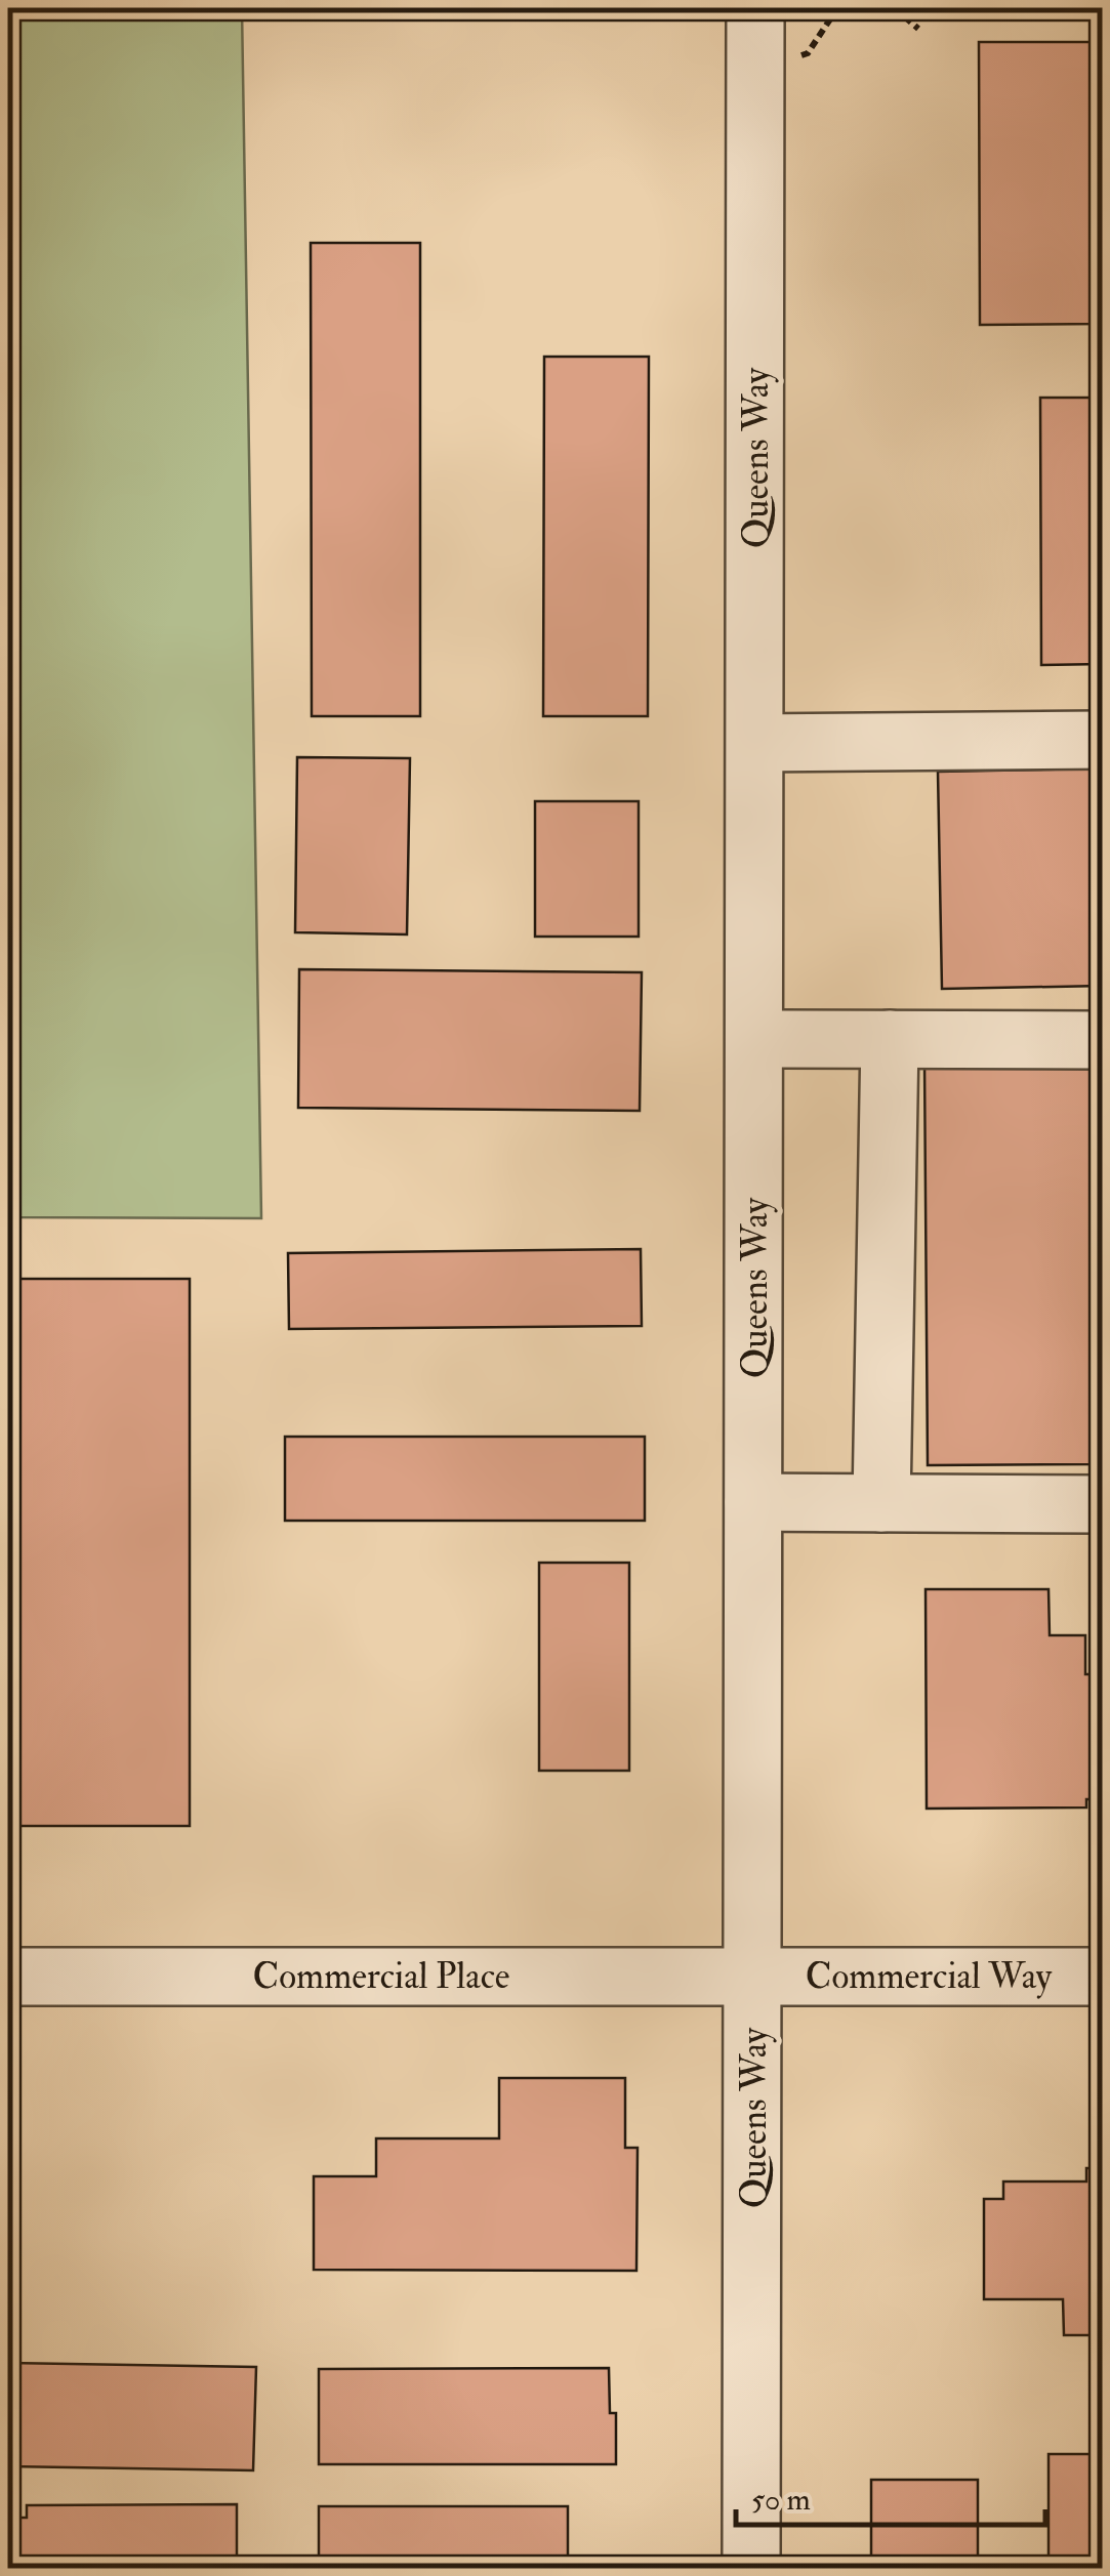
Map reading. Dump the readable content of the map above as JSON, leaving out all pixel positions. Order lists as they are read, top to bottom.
{
  "streets": {
    "street": ["Queens Way", "Commercial Place", "Commercial Way"]
  },
  "crossings": [
    ["Queens Way", "Commercial Place"],
    ["Queens Way", "Commercial Way"],
    ["Commercial Place", "Commercial Way"]
  ],
  "scale_bar": "50 m"
}
